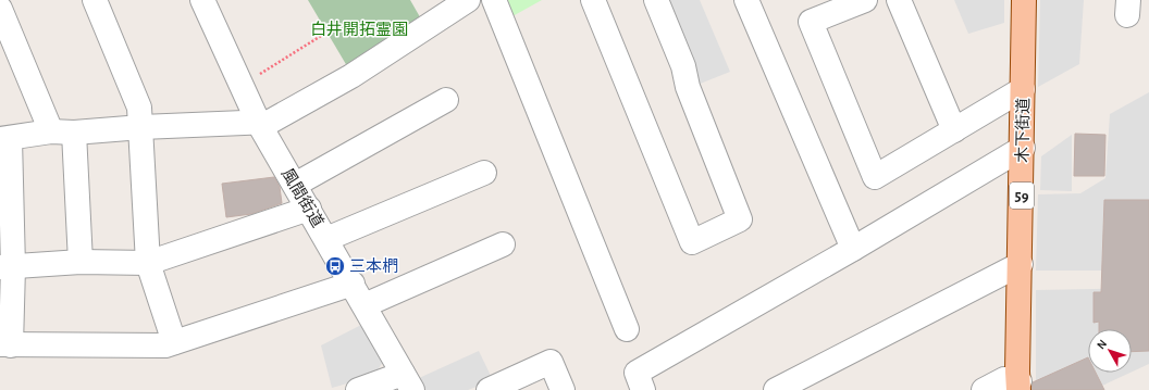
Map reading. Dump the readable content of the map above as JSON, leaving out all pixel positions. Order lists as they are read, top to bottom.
{
  "streets": {
    "main road": ["木下街道", "59"],
    "street": ["風間街道"]
  },
  "parks": ["白井開拓霊園"],
  "places": {
    "bus stop": ["三本椚"]
  },
  "north": "top left"
}
